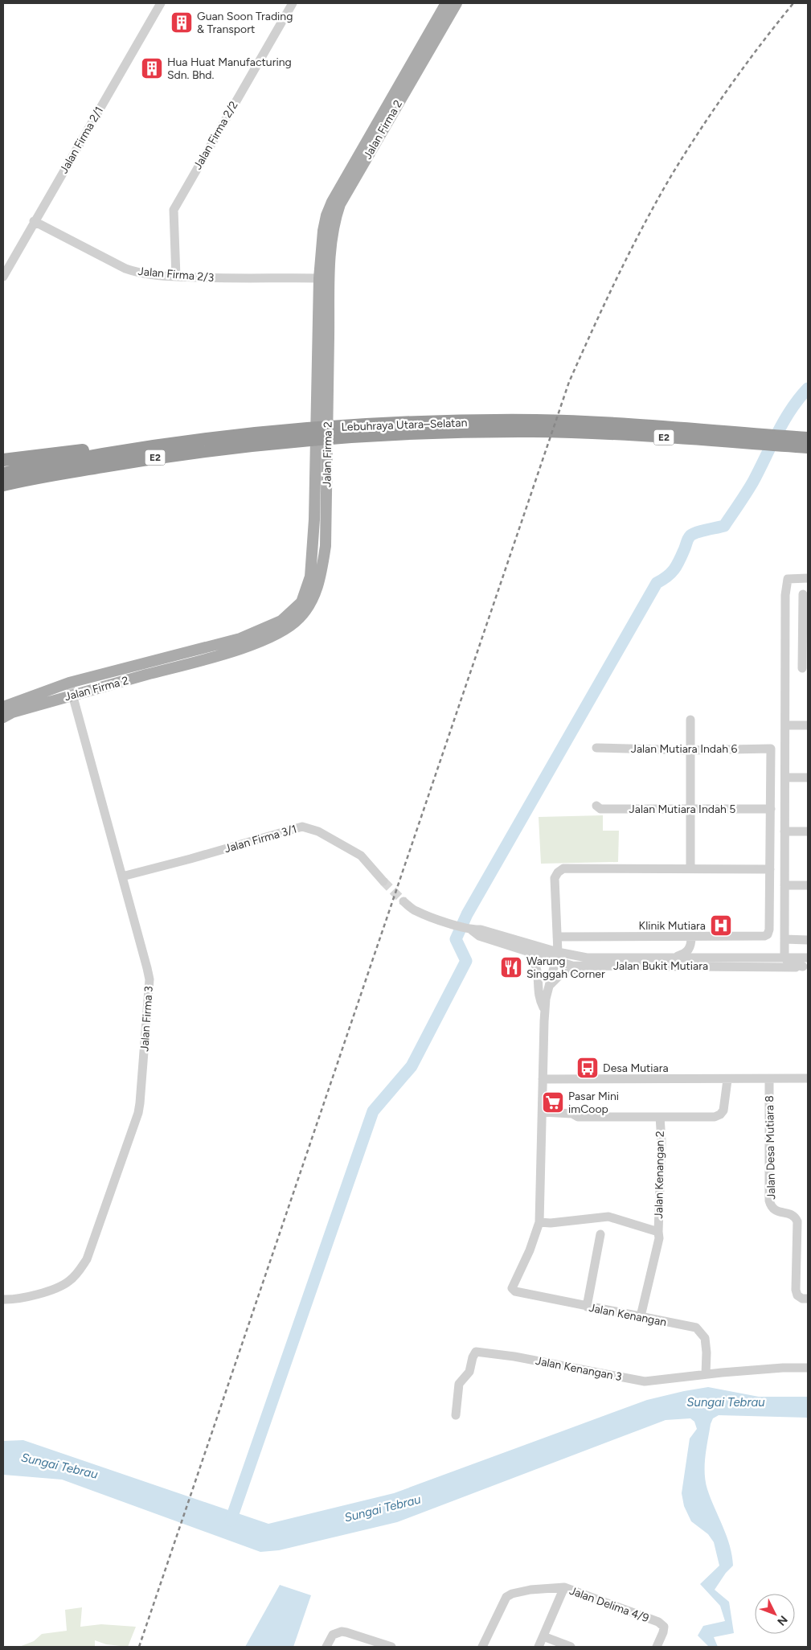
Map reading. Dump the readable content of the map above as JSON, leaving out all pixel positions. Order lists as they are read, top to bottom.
{
  "streets": {
    "highway": ["Lebuhraya Utara–Selatan", "E2"],
    "main road": ["Jalan Firma 2"],
    "street": [
      "Jalan Firma 2/2",
      "Jalan Firma 2/1",
      "Jalan Firma 2/3",
      "Jalan Mutiara Indah 6",
      "Jalan Mutiara Indah 5",
      "Jalan Firma 3/1",
      "Jalan Bukit Mutiara",
      "Jalan Firma 3",
      "Jalan Desa Mutiara 8",
      "Jalan Kenangan 2",
      "Jalan Kenangan",
      "Jalan Kenangan 3",
      "Jalan Delima 4/9"
    ]
  },
  "crossings": [
    ["Jalan Firma 2", "Jalan Firma 2/3"],
    ["Jalan Firma 2", "Jalan Firma 3"],
    ["Jalan Firma 2/2", "Jalan Firma 2/3"],
    ["Jalan Firma 2/1", "Jalan Firma 2/3"],
    ["Jalan Mutiara Indah 6", "Jalan Mutiara Indah 5"],
    ["Jalan Firma 3/1", "Jalan Firma 3"],
    ["Jalan Kenangan 2", "Jalan Kenangan"],
    ["Jalan Kenangan", "Jalan Kenangan 3"]
  ],
  "water": ["Sungai Tebrau"],
  "places": {
    "building": ["Guan Soon Trading & Transport", "Hua Huat Manufacturing Sdn. Bhd."],
    "hospital": ["Klinik Mutiara"],
    "restaurant": ["Warung Singgah Corner"],
    "bus stop": ["Desa Mutiara"],
    "supermarket": ["Pasar Mini imCoop"]
  },
  "north": "bottom right"
}
